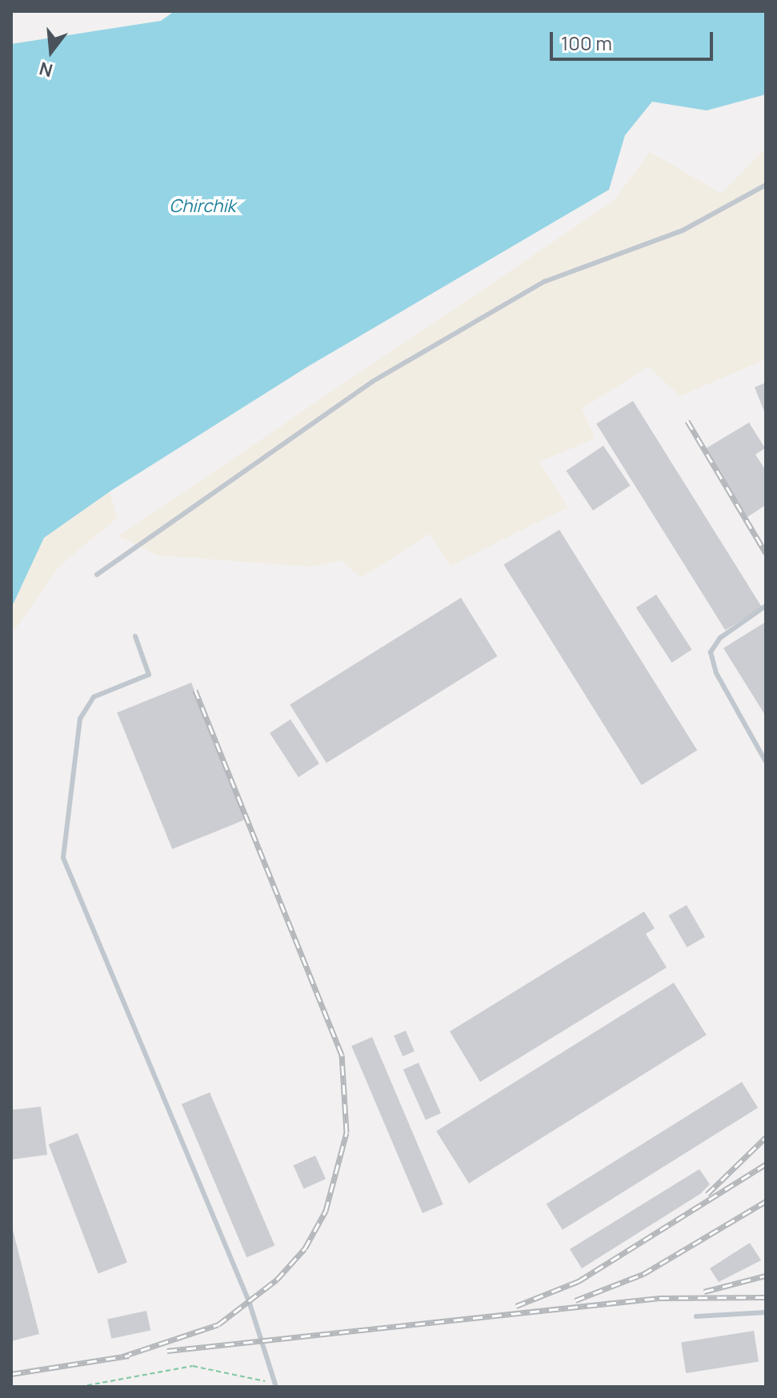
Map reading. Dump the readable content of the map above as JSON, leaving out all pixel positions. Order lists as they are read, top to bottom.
{
  "water": ["Chirchik"],
  "scale_bar": "100 m",
  "north": "bottom"
}
